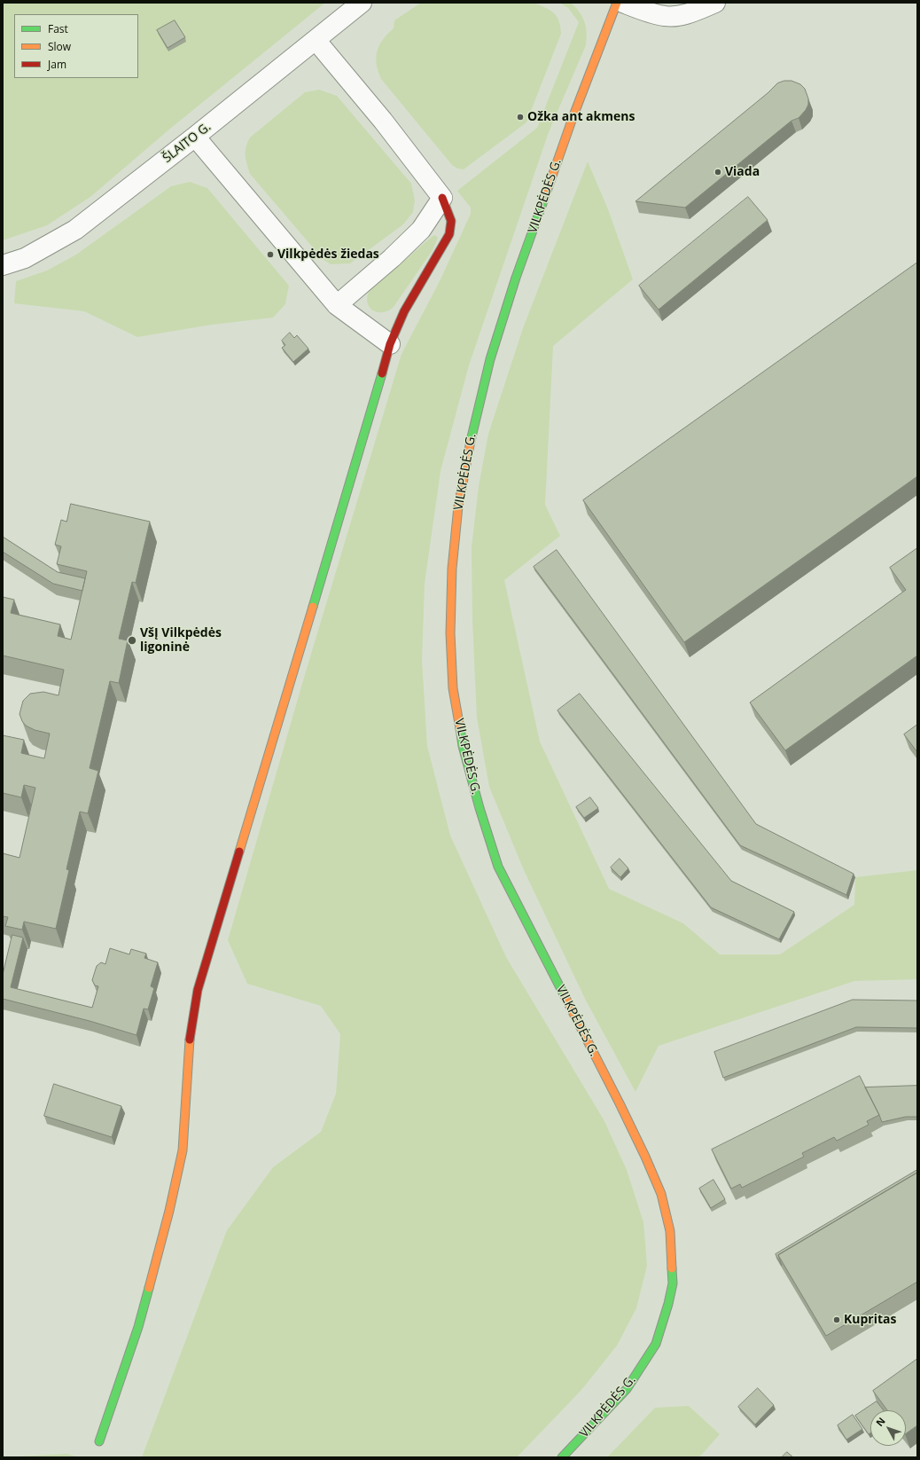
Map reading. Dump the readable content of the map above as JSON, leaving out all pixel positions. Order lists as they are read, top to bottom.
{
  "streets": {
    "main road": ["VILKPĖDĖS G."],
    "street": ["ŠLAITO G."]
  },
  "places": [
    "Ožka ant akmens",
    "Viada",
    "Vilkpėdės žiedas",
    "VšĮ Vilkpėdės ligoninė",
    "Kupritas"
  ],
  "legend": ["Fast", "Slow", "Jam"],
  "north": "top left"
}
